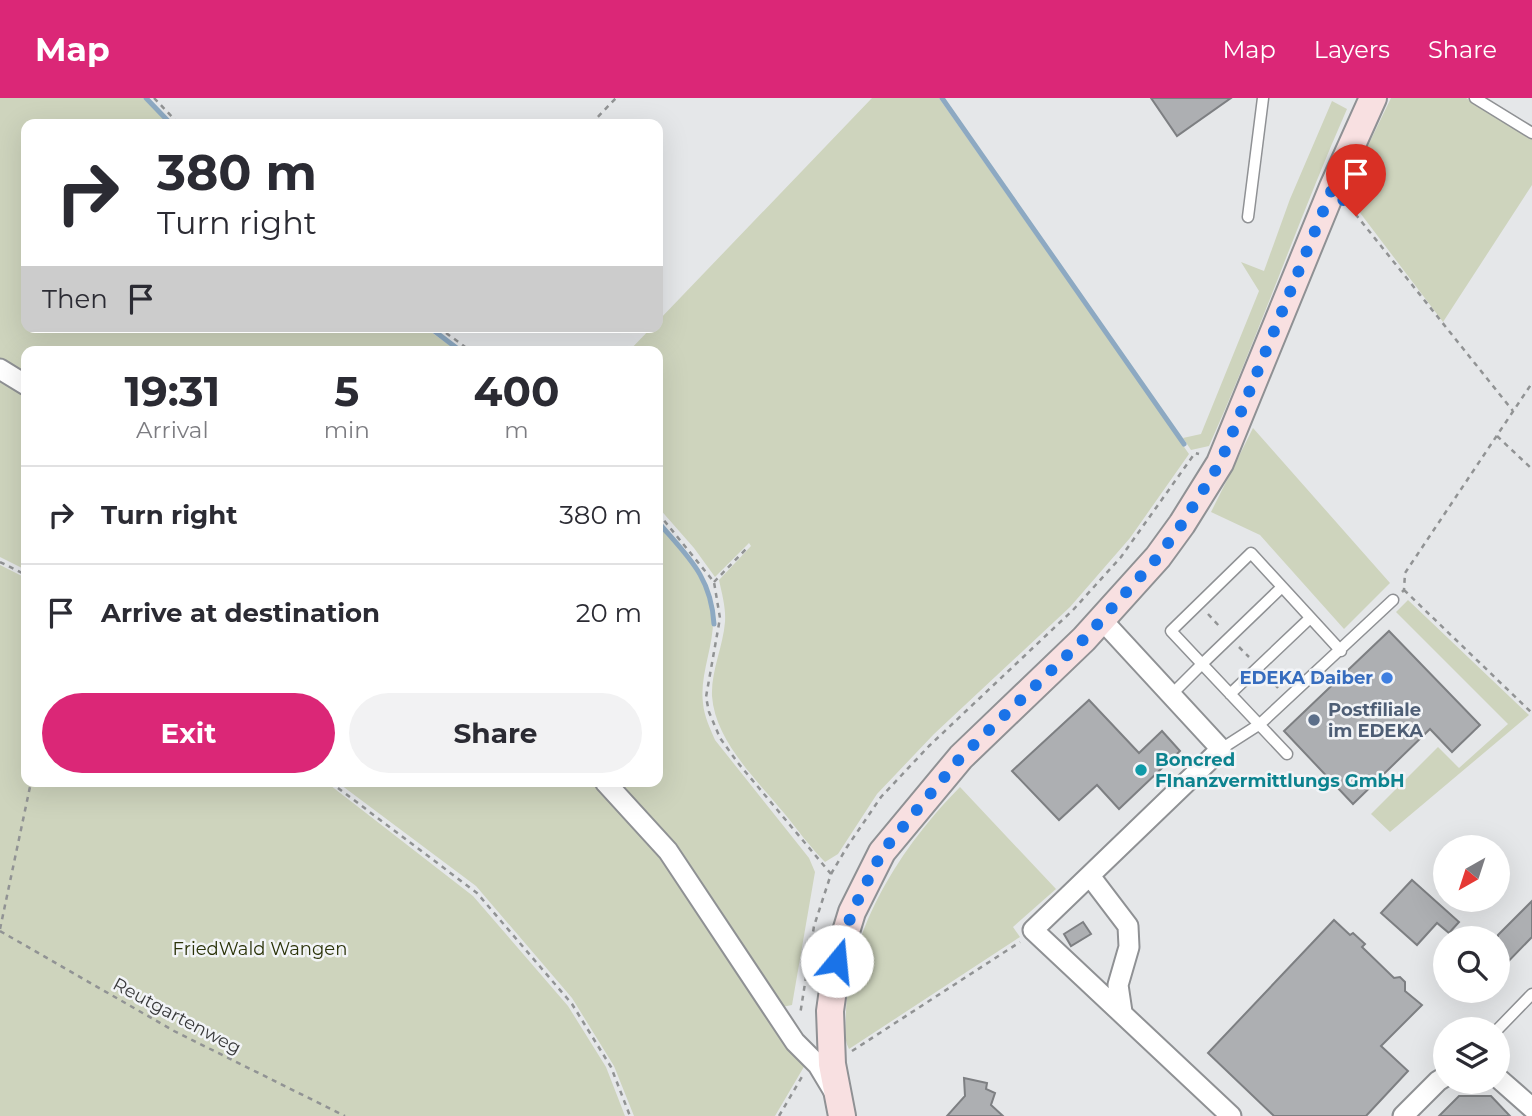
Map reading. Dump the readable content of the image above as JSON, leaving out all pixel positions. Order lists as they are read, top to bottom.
{
  "streets": {
    "path": ["Reutgartenweg"]
  },
  "parks": ["FriedWald Wangen"],
  "places": ["EDEKA Daiber", "Postfiliale im EDEKA", "Boncred FInanzvermittlungs GmbH"],
  "north": "bottom left",
  "page": {
    "header": "Map",
    "nav": ["Map", "Layers", "Share"],
    "turn": ["380 m", "Turn right"],
    "then": "Then",
    "eta": [
      "19:31",
      "Arrival",
      "5",
      "min",
      "400",
      "m"
    ],
    "list": [
      {
        "name": "Turn right",
        "value": "380 m"
      },
      {
        "name": "Arrive at destination",
        "value": "20 m"
      }
    ],
    "buttons": ["Exit", "Share"]
  }
}
